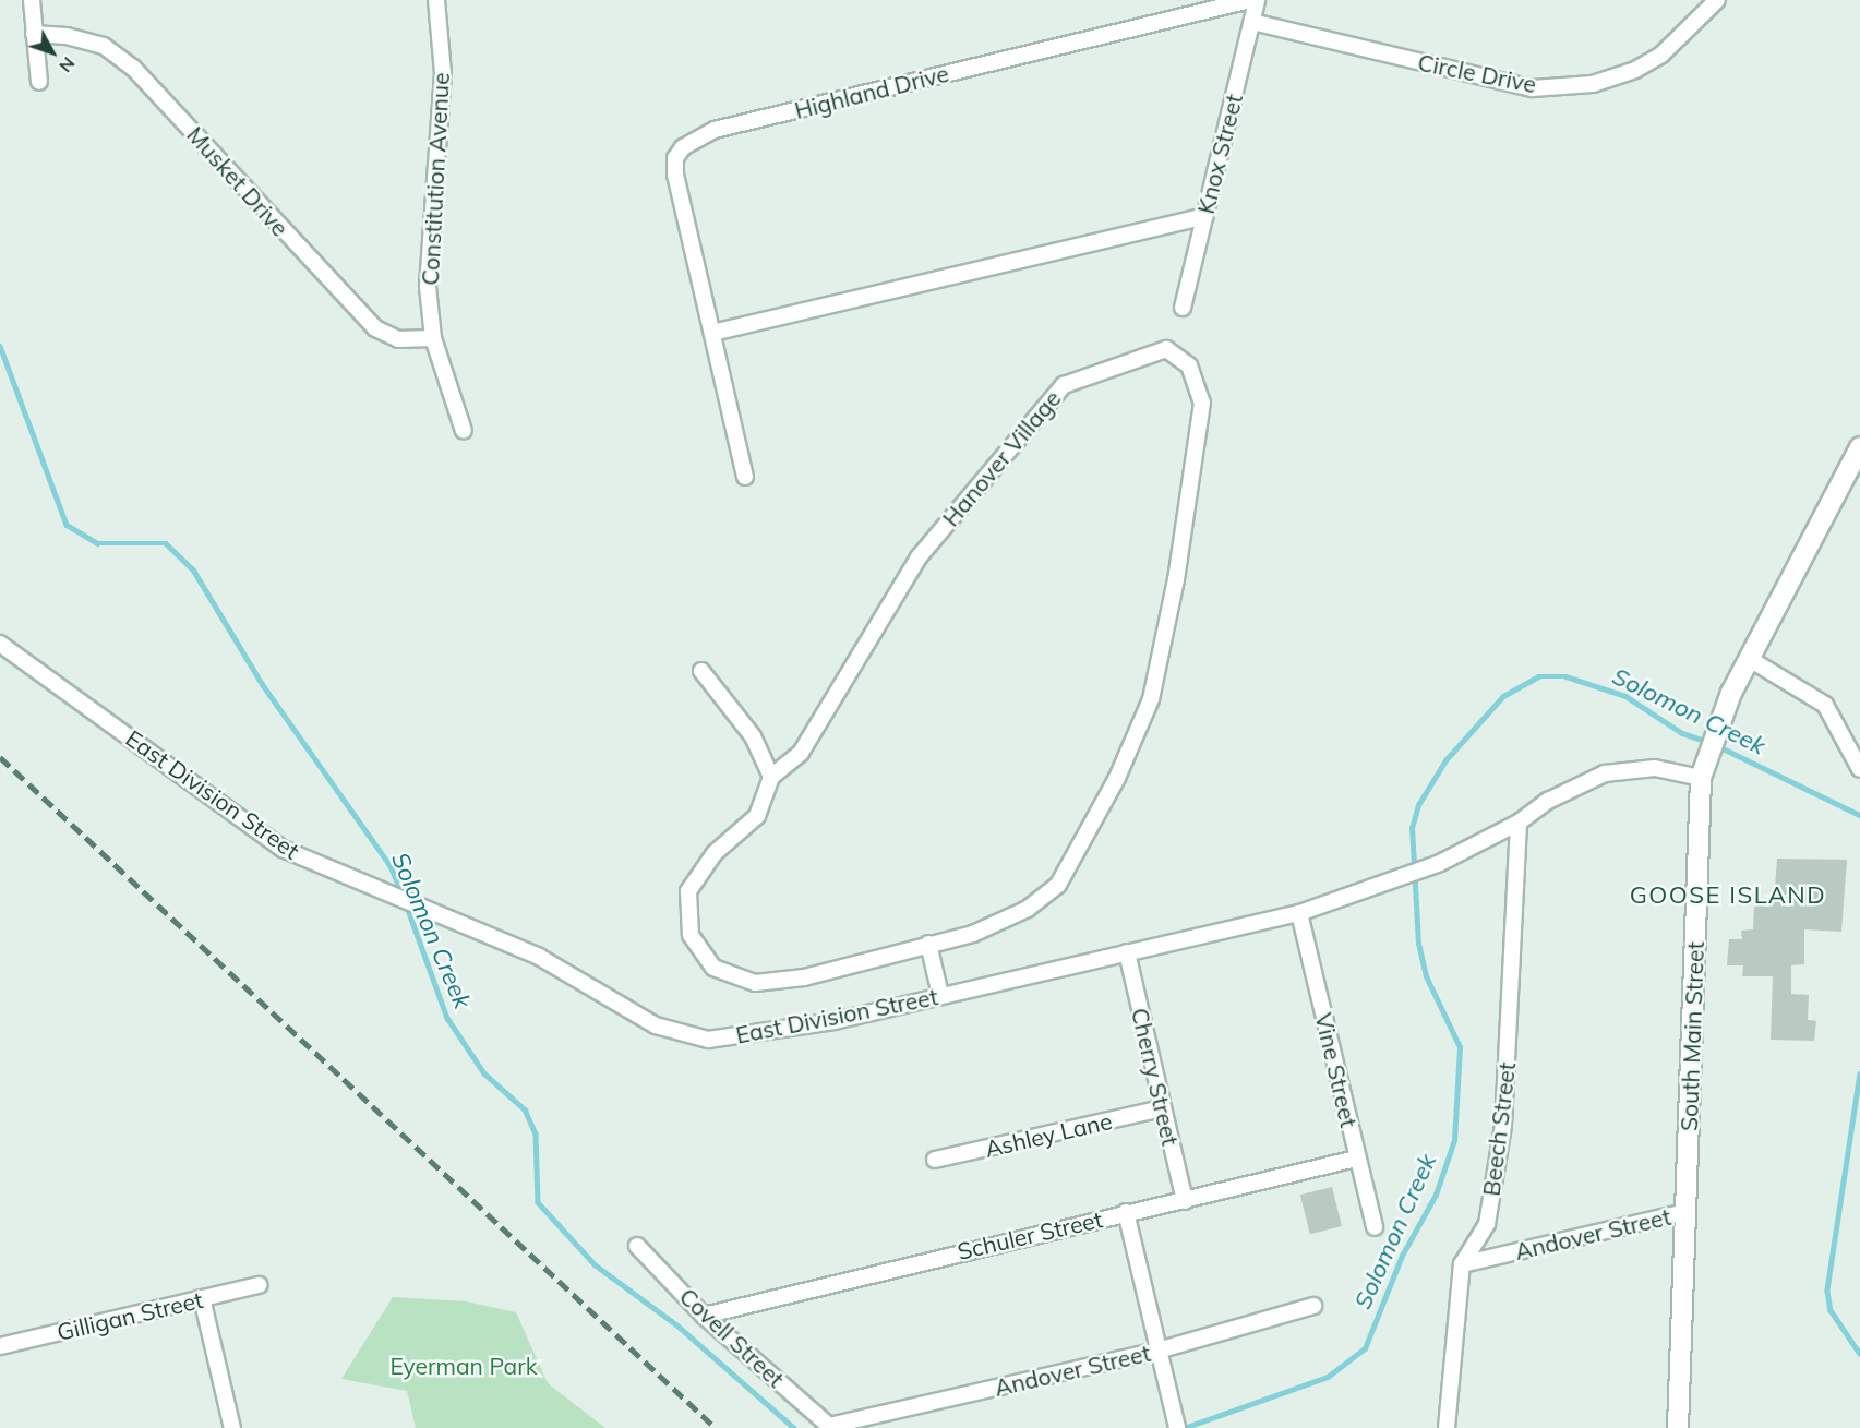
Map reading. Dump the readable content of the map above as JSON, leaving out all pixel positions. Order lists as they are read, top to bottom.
{
  "streets": {
    "main road": ["South Main Street"],
    "street": [
      "Circle Drive",
      "Highland Drive",
      "Knox Street",
      "Constitution Avenue",
      "Musket Drive",
      "Hanover Village",
      "East Division Street",
      "Vine Street",
      "Cherry Street",
      "Beech Street",
      "Ashley Lane",
      "Andover Street",
      "Schuler Street",
      "Gilligan Street",
      "Covell Street"
    ]
  },
  "crossings": [
    ["Circle Drive", "Knox Street"],
    ["Constitution Avenue", "Musket Drive"],
    ["East Division Street", "South Main Street"],
    ["East Division Street", "Vine Street"],
    ["East Division Street", "Cherry Street"],
    ["East Division Street", "Beech Street"],
    ["South Main Street", "Andover Street"],
    ["Vine Street", "Schuler Street"],
    ["Cherry Street", "Ashley Lane"],
    ["Cherry Street", "Schuler Street"],
    ["Beech Street", "Andover Street"],
    ["Andover Street", "Covell Street"],
    ["Schuler Street", "Covell Street"]
  ],
  "districts": ["GOOSE ISLAND"],
  "water": ["Solomon Creek"],
  "parks": ["Eyerman Park"],
  "north": "bottom right"
}
